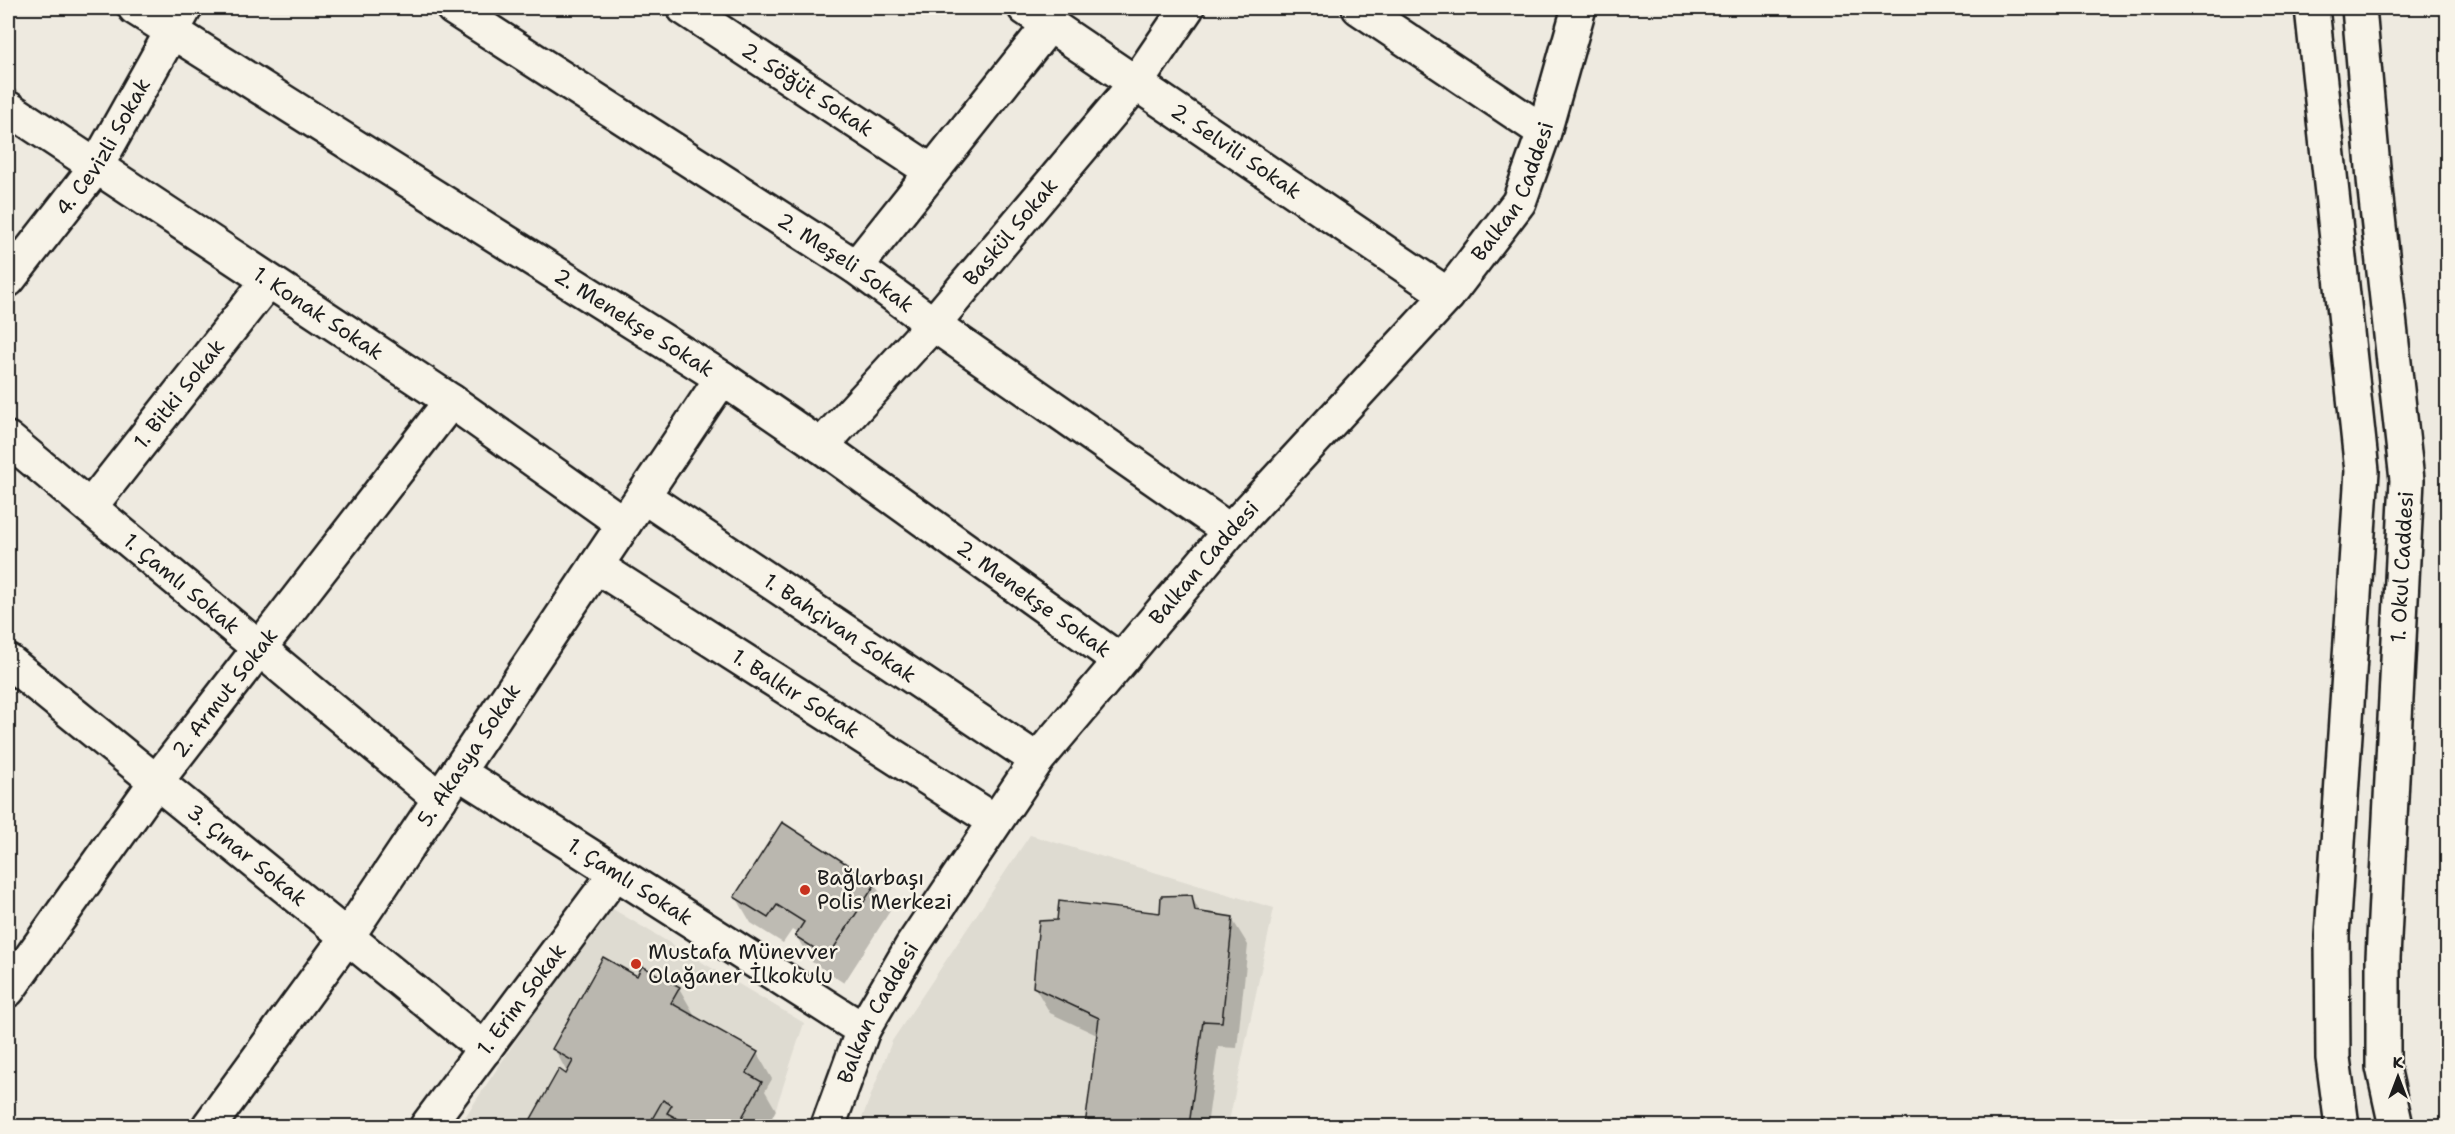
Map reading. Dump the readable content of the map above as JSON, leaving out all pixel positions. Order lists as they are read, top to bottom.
{
  "streets": {
    "street": [
      "2. Söğüt Sokak",
      "4. Cevizli Sokak",
      "2. Selvili Sokak",
      "Balkan Caddesi",
      "Baskül Sokak",
      "2. Meşeli Sokak",
      "1. Konak Sokak",
      "2. Menekşe Sokak",
      "1. Bitki Sokak",
      "1. Okul Caddesi",
      "1. Çamlı Sokak",
      "1. Bahçivan Sokak",
      "2. Armut Sokak",
      "1. Balkır Sokak",
      "5. Akasya Sokak",
      "3. Çınar Sokak",
      "1. Erim Sokak"
    ]
  },
  "crossings": [
    ["4. Cevizli Sokak", "1. Konak Sokak"],
    ["4. Cevizli Sokak", "2. Menekşe Sokak"],
    ["2. Selvili Sokak", "Balkan Caddesi"],
    ["2. Selvili Sokak", "Baskül Sokak"],
    ["Balkan Caddesi", "2. Meşeli Sokak"],
    ["Balkan Caddesi", "2. Menekşe Sokak"],
    ["Balkan Caddesi", "1. Çamlı Sokak"],
    ["Balkan Caddesi", "1. Bahçivan Sokak"],
    ["Balkan Caddesi", "1. Balkır Sokak"],
    ["Baskül Sokak", "2. Meşeli Sokak"],
    ["Baskül Sokak", "2. Menekşe Sokak"],
    ["1. Konak Sokak", "1. Bitki Sokak"],
    ["1. Konak Sokak", "2. Armut Sokak"],
    ["1. Konak Sokak", "5. Akasya Sokak"],
    ["2. Menekşe Sokak", "5. Akasya Sokak"],
    ["1. Bitki Sokak", "1. Çamlı Sokak"],
    ["1. Çamlı Sokak", "2. Armut Sokak"],
    ["1. Çamlı Sokak", "5. Akasya Sokak"],
    ["1. Çamlı Sokak", "1. Erim Sokak"],
    ["1. Bahçivan Sokak", "5. Akasya Sokak"],
    ["2. Armut Sokak", "3. Çınar Sokak"],
    ["1. Balkır Sokak", "5. Akasya Sokak"],
    ["5. Akasya Sokak", "3. Çınar Sokak"],
    ["3. Çınar Sokak", "1. Erim Sokak"]
  ],
  "places": ["Bağlarbaşı Polis Merkezi", "Mustafa Münevver Olağaner İlkokulu"],
  "north": "top"
}
